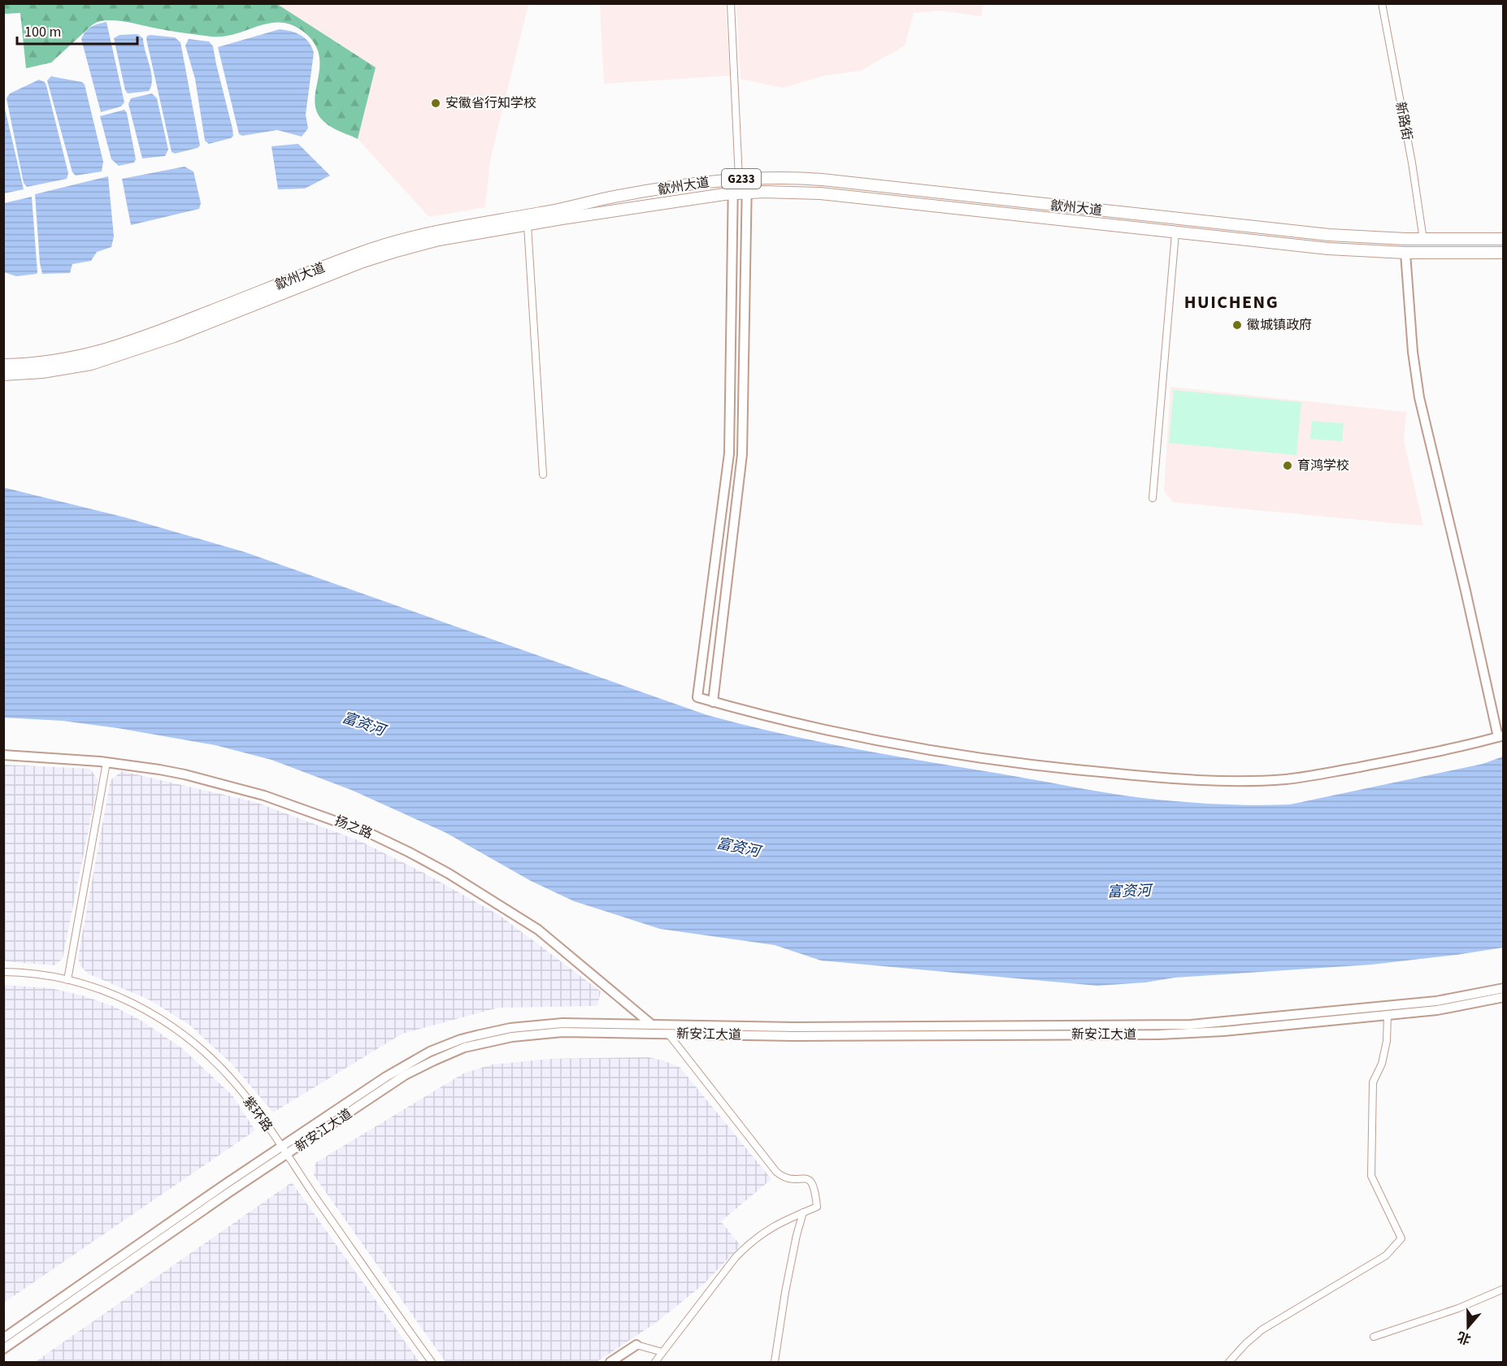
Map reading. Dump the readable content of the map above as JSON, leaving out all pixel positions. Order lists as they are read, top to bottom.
{
  "streets": {
    "highway": ["G233", "歙州大道"],
    "main road": ["扬之路", "新安江大道"],
    "street": ["新路街", "紫环路"]
  },
  "crossings": [
    ["新路街", "歙州大道"],
    ["扬之路", "新安江大道"],
    ["新安江大道", "紫环路"]
  ],
  "districts": ["HUICHENG"],
  "water": ["富资河"],
  "places": ["安徽省行知学校", "徽城镇政府", "育鸿学校"],
  "scale_bar": "100 m",
  "north": "bottom"
}
